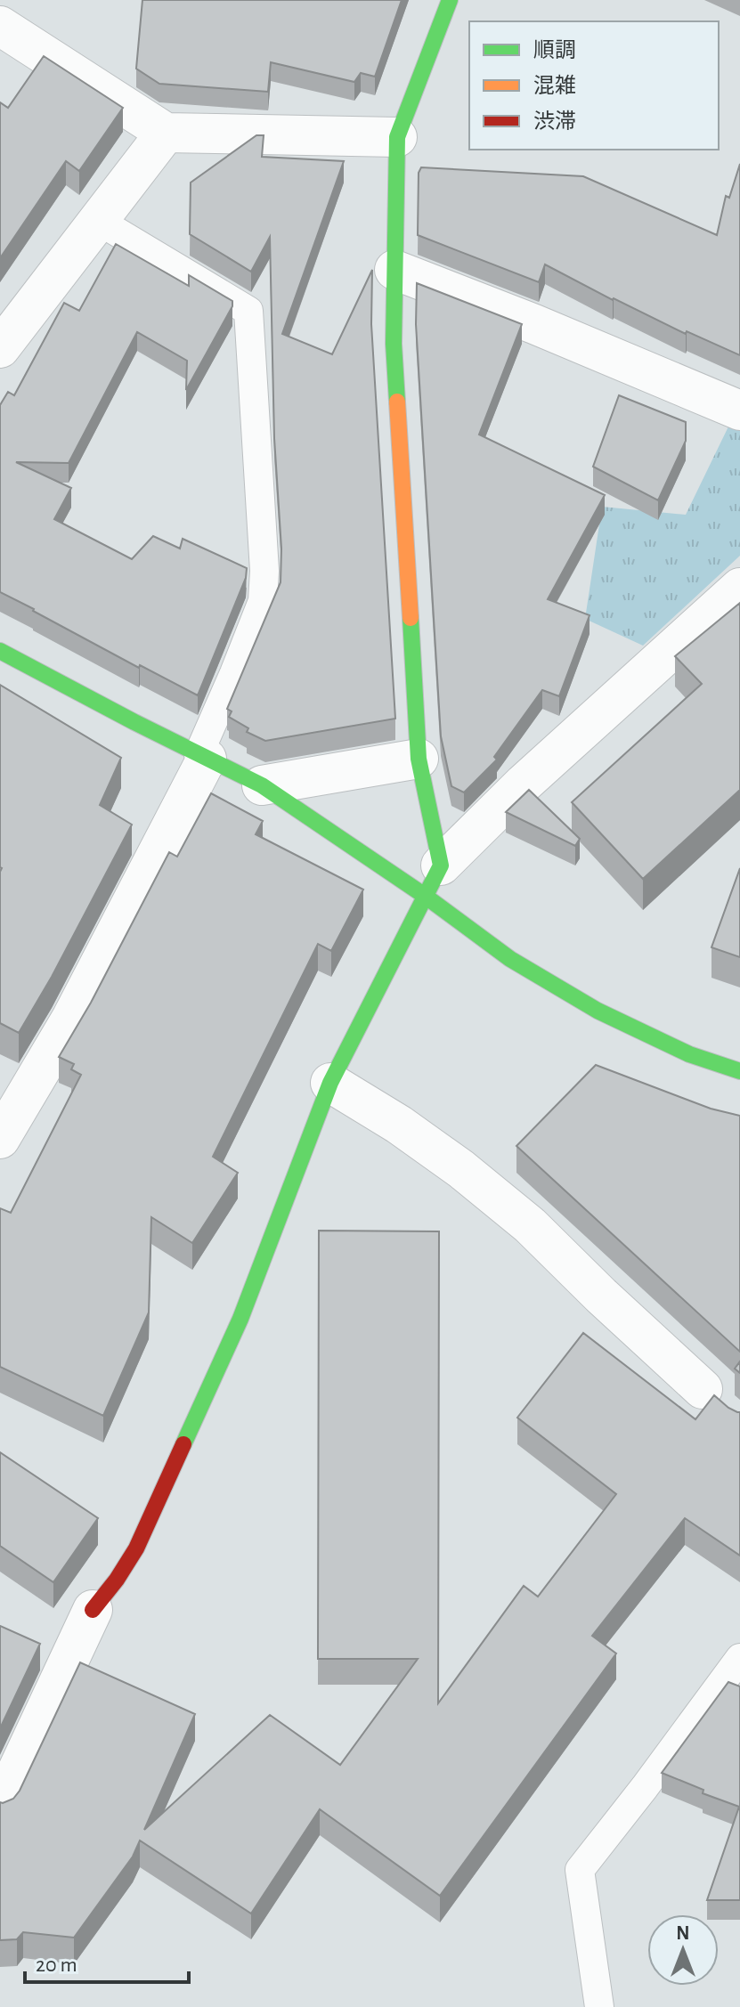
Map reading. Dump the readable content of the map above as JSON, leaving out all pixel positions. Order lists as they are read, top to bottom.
{
  "legend": ["順調", "混雑", "渋滞"],
  "scale_bar": "20 m",
  "north": "top"
}
